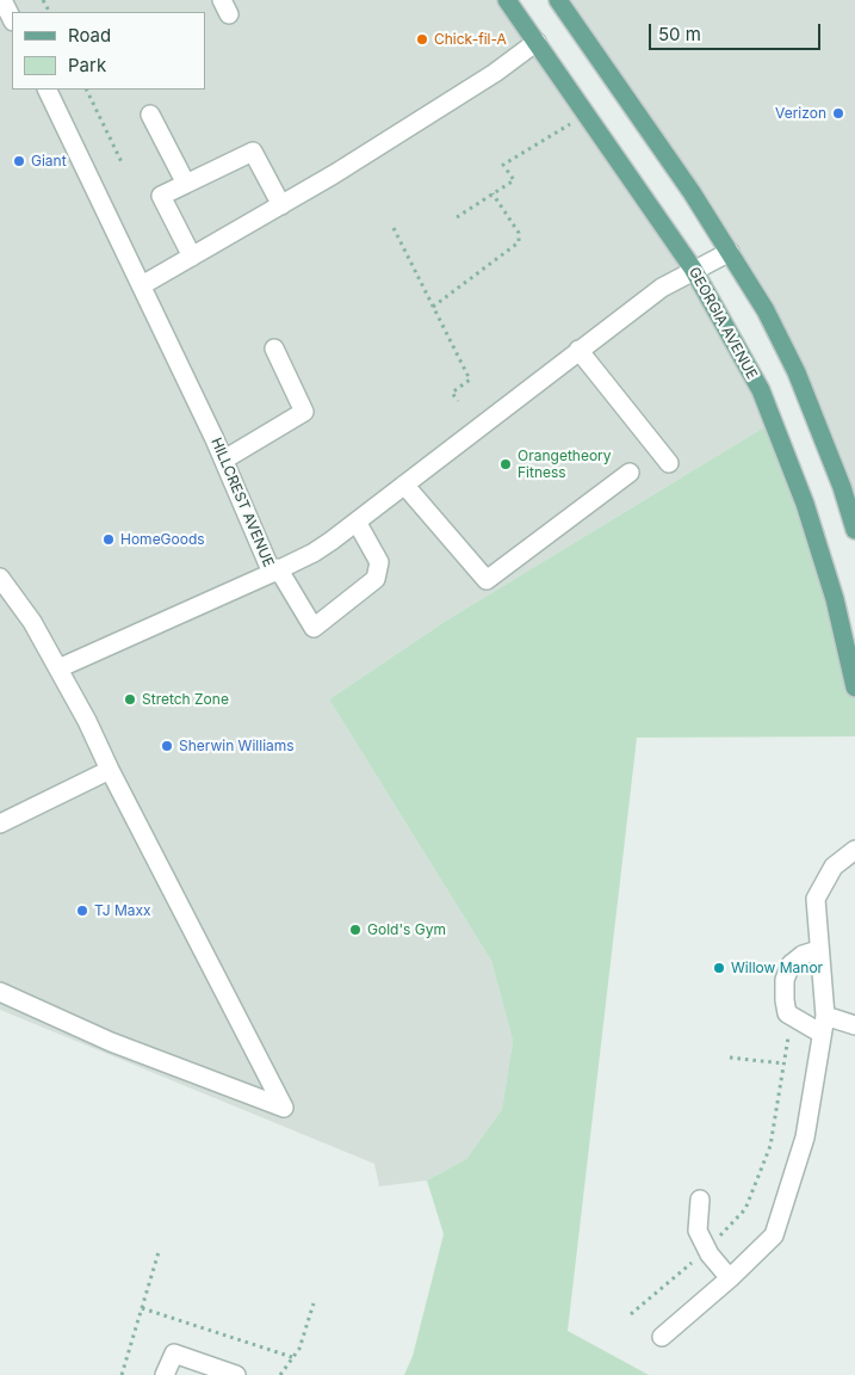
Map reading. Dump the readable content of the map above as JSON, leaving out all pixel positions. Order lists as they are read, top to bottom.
{
  "streets": {
    "main road": ["GEORGIA AVENUE"],
    "street": ["HILLCREST AVENUE"]
  },
  "crossings": [
    ["GEORGIA AVENUE", "HILLCREST AVENUE"]
  ],
  "places": [
    "Chick-fil-A",
    "Verizon",
    "Giant",
    "Orangetheory Fitness",
    "HomeGoods",
    "Stretch Zone",
    "Sherwin Williams",
    "TJ Maxx",
    "Gold's Gym",
    "Willow Manor"
  ],
  "legend": ["Road", "Park"],
  "scale_bar": "50 m"
}
